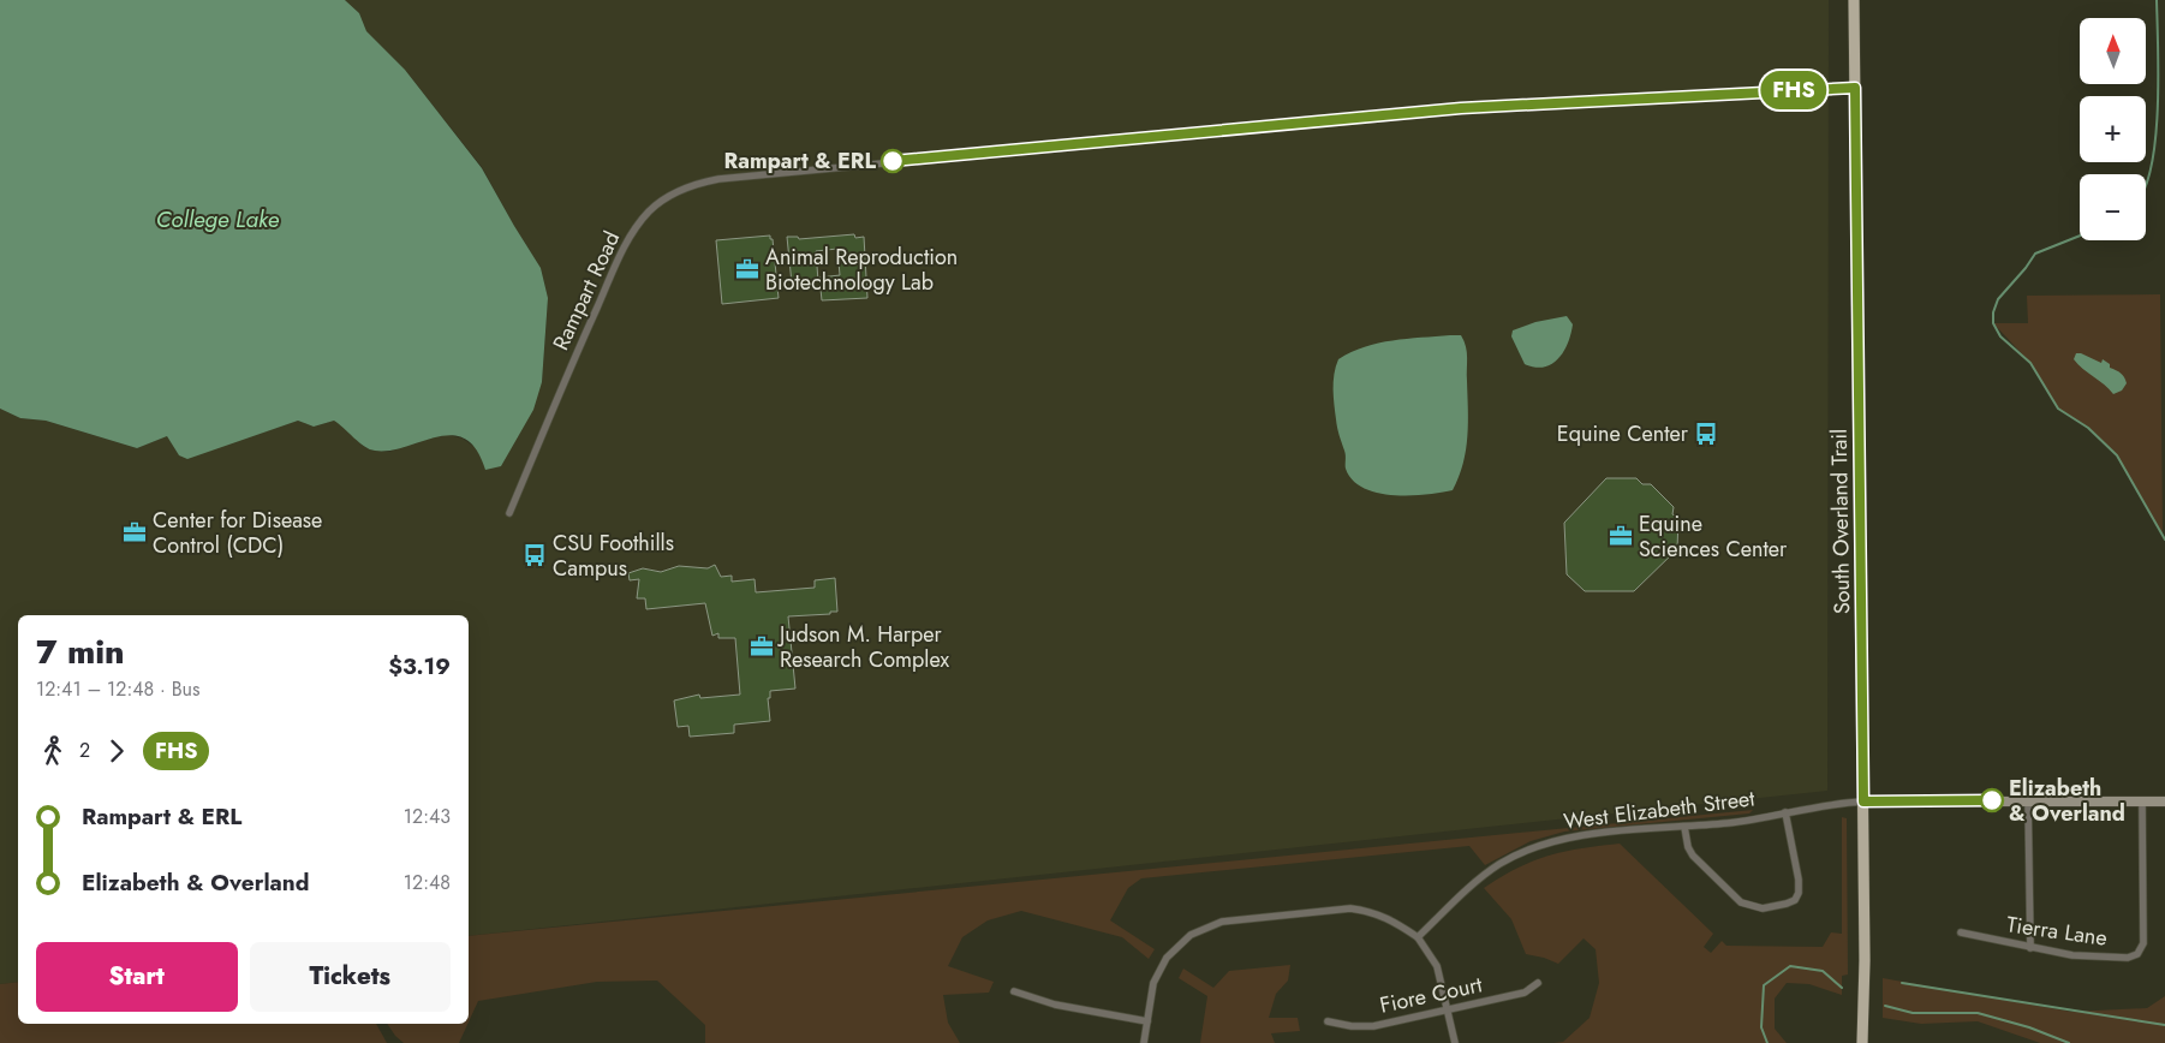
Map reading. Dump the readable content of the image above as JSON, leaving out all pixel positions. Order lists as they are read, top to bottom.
{
  "streets": {
    "main road": ["South Overland Trail", "West Elizabeth Street"],
    "street": ["Rampart Road", "Tierra Lane", "Fiore Court"]
  },
  "crossings": [
    ["Rampart Road", "South Overland Trail"],
    ["South Overland Trail", "West Elizabeth Street"],
    ["West Elizabeth Street", "Tierra Lane"]
  ],
  "water": ["College Lake"],
  "places": {
    "other": ["Rampart & ERL", "Elizabeth & Overland"],
    "office": [
      "Animal Reproduction Biotechnology Lab",
      "Center for Disease Control (CDC)",
      "Equine Sciences Center",
      "Judson M. Harper Research Complex"
    ],
    "bus stop": ["Equine Center", "CSU Foothills Campus"]
  },
  "lines": ["bus line FHS"],
  "north": "top",
  "page": {
    "on_map": "FHS",
    "map_buttons": ["+", "−"],
    "heading": ["7 min", "12:41 – 12:48 · Bus", "$3.19"],
    "legs": ["2", "FHS"],
    "list": [
      {
        "name": "Rampart & ERL",
        "value": "12:43"
      },
      {
        "name": "Elizabeth & Overland",
        "value": "12:48"
      }
    ],
    "buttons": ["Start", "Tickets"]
  }
}
